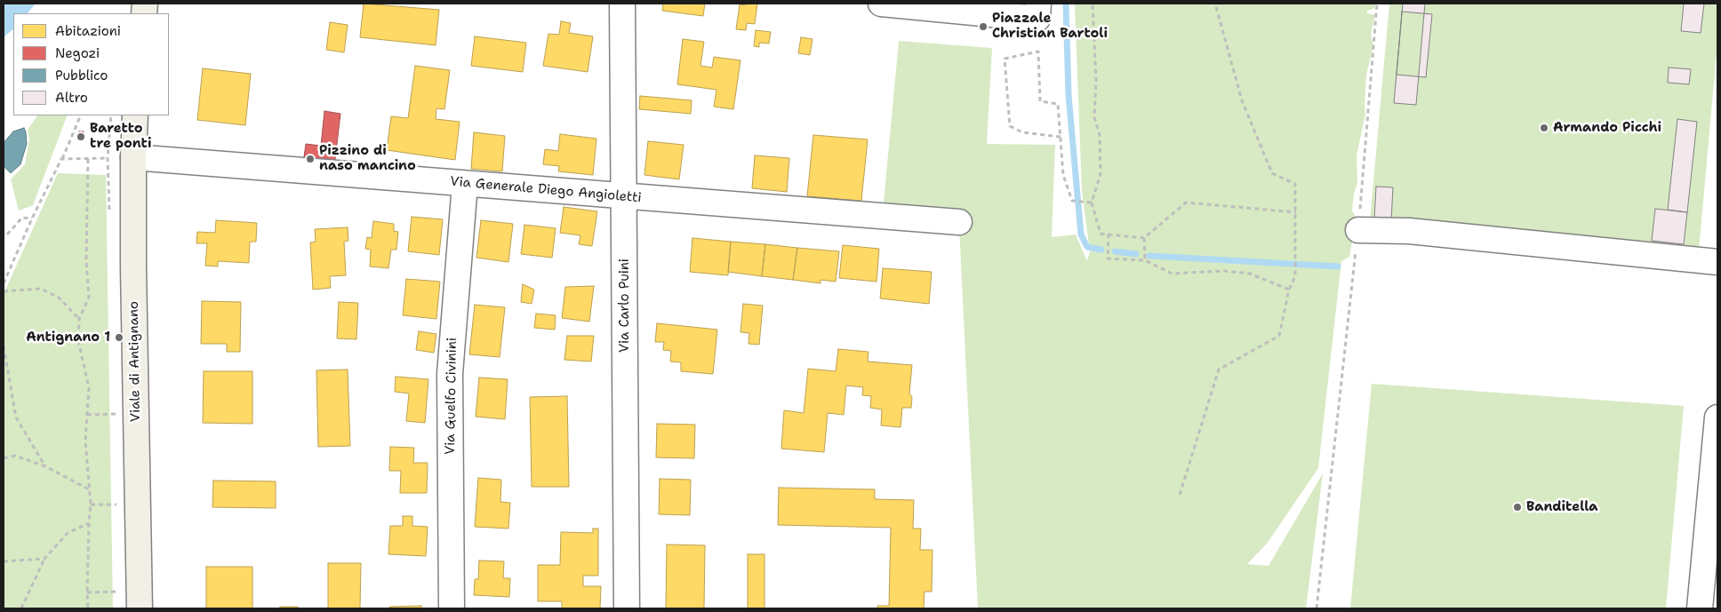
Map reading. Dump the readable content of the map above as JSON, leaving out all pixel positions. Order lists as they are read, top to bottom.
{
  "streets": {
    "main road": ["Viale di Antignano"],
    "street": ["Via Generale Diego Angioletti", "Via Carlo Puini", "Via Guelfo Civinini"]
  },
  "crossings": [
    ["Via Generale Diego Angioletti", "Via Carlo Puini"],
    ["Via Generale Diego Angioletti", "Viale di Antignano"],
    ["Via Generale Diego Angioletti", "Via Guelfo Civinini"]
  ],
  "places": [
    "Piazzale Christian Bartoli",
    "Armando Picchi",
    "Baretto tre ponti",
    "Pizzino di naso mancino",
    "Antignano 1",
    "Banditella"
  ],
  "legend": [
    "Abitazioni",
    "Negozi",
    "Pubblico",
    "Altro"
  ]
}
